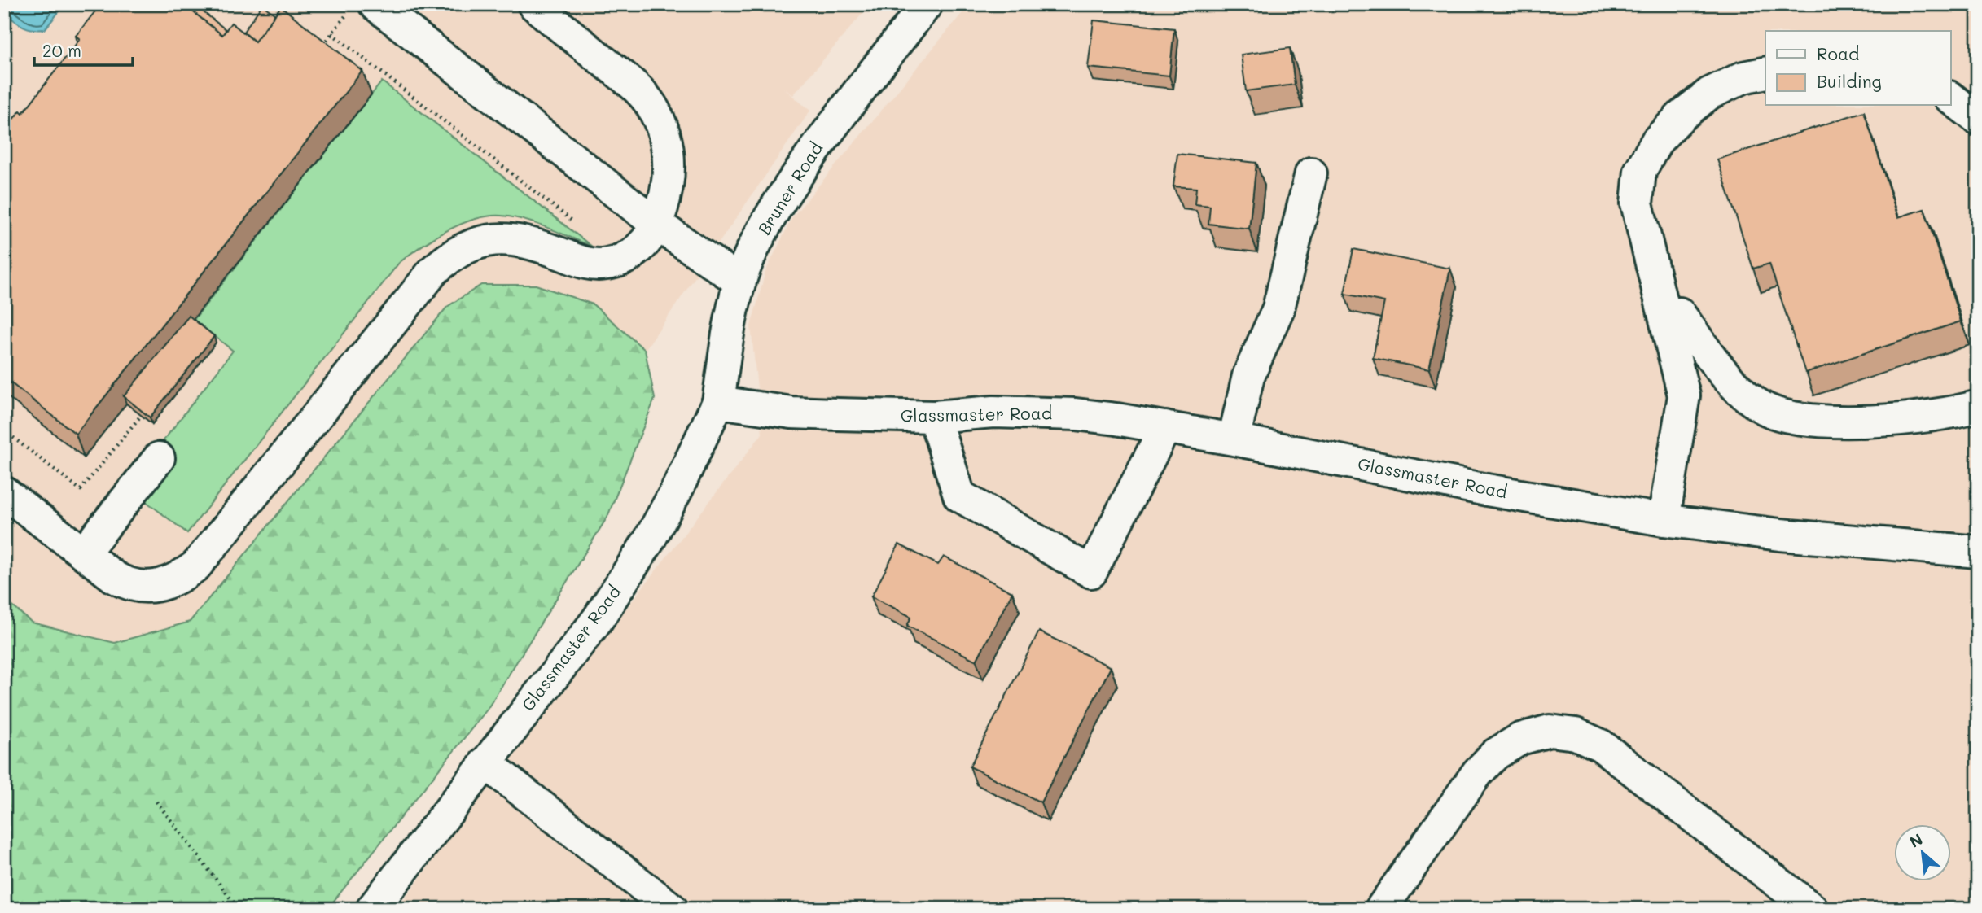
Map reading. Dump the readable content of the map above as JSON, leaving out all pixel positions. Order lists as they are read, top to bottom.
{
  "streets": {
    "street": ["Bruner Road", "Glassmaster Road"]
  },
  "crossings": [
    ["Bruner Road", "Glassmaster Road"]
  ],
  "legend": ["Road", "Building"],
  "scale_bar": "20 m",
  "north": "top left"
}
